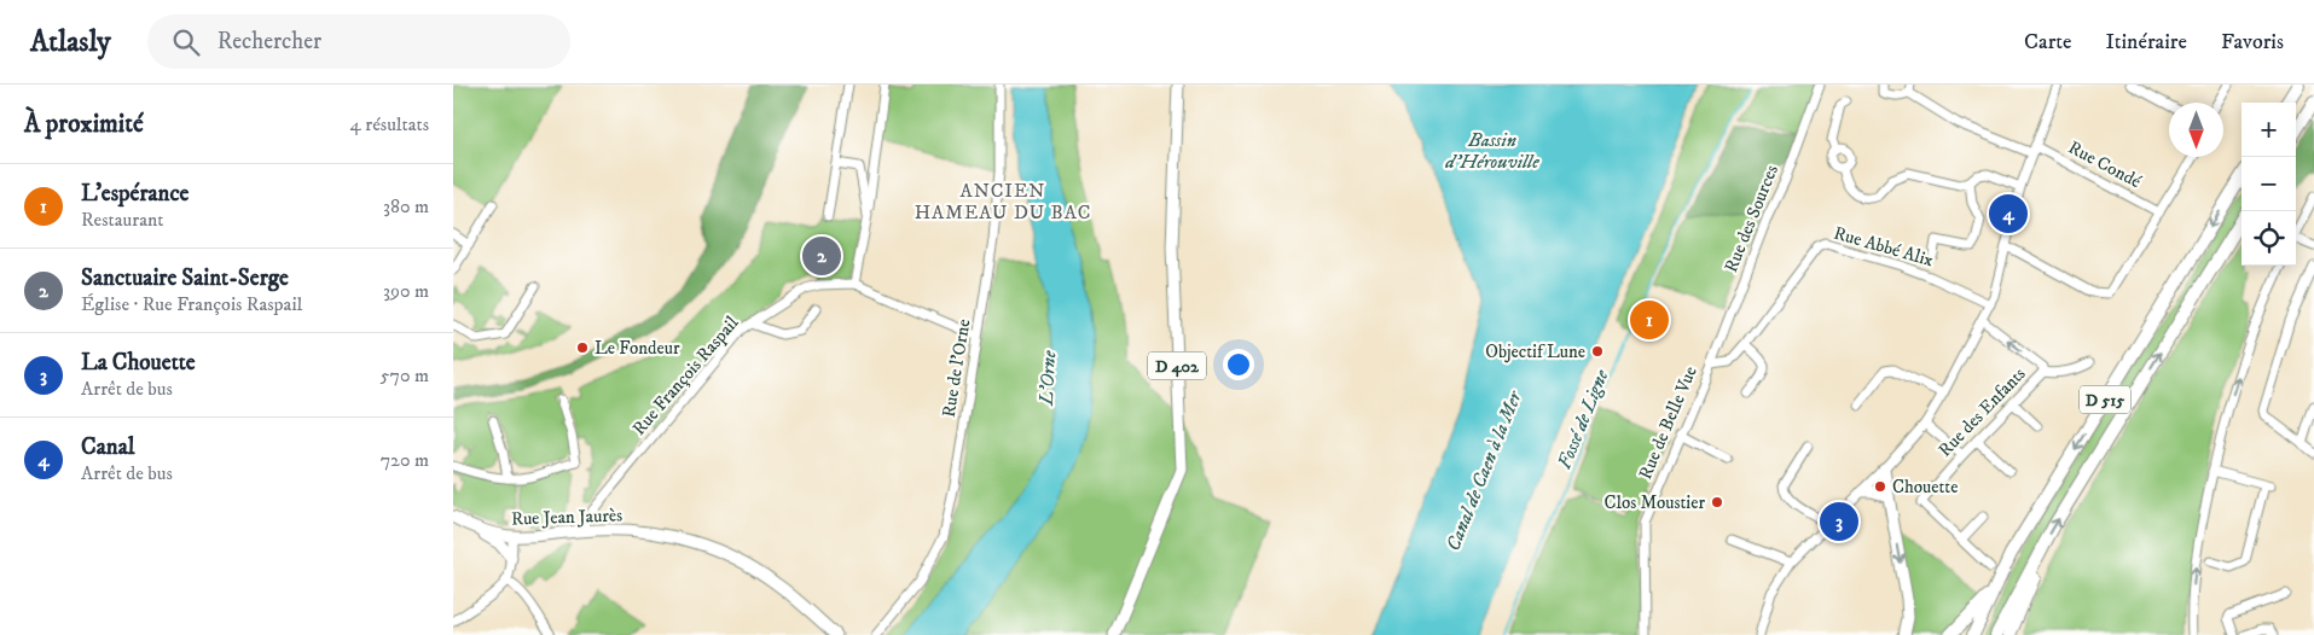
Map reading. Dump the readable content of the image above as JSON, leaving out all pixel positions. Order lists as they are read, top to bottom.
{
  "streets": {
    "highway": ["D 515"],
    "main road": ["D 402", "Rue Jean Jaurès"],
    "street": [
      "Rue Condé",
      "Rue des Sources",
      "Rue Abbé Alix",
      "Rue de l'Orne",
      "Rue François Raspail",
      "Rue des Enfants",
      "Rue de Belle Vue"
    ]
  },
  "crossings": [
    ["Rue des Sources", "Rue Abbé Alix"],
    ["Rue des Sources", "Rue de Belle Vue"],
    ["Rue Abbé Alix", "Rue de Belle Vue"],
    ["Rue de l'Orne", "Rue François Raspail"],
    ["Rue François Raspail", "Rue Jean Jaurès"]
  ],
  "districts": ["ANCIEN HAMEAU DU BAC"],
  "water": [
    "Bassin d'Hérouville",
    "L'Orne",
    "Fossé de Ligne",
    "Canal de Caen à la Mer"
  ],
  "places": [
    "Le Fondeur",
    "Objectif Lune",
    "Chouette",
    "Clos Moustier"
  ],
  "north": "bottom",
  "page": {
    "header": "Atlasly",
    "search": "Rechercher",
    "nav": ["Carte", "Itinéraire", "Favoris"],
    "heading": ["À proximité", "4 résultats"],
    "map_buttons": ["+", "−"],
    "list": [
      {
        "mark": "1",
        "name": "L’espérance",
        "note": "Restaurant",
        "value": "380 m"
      },
      {
        "mark": "2",
        "name": "Sanctuaire Saint-Serge",
        "note": "Église · Rue François Raspail",
        "value": "390 m"
      },
      {
        "mark": "3",
        "name": "La Chouette",
        "note": "Arrêt de bus",
        "value": "570 m"
      },
      {
        "mark": "4",
        "name": "Canal",
        "note": "Arrêt de bus",
        "value": "720 m"
      }
    ],
    "pins": [
      "4",
      "2",
      "1",
      "3"
    ]
  }
}
